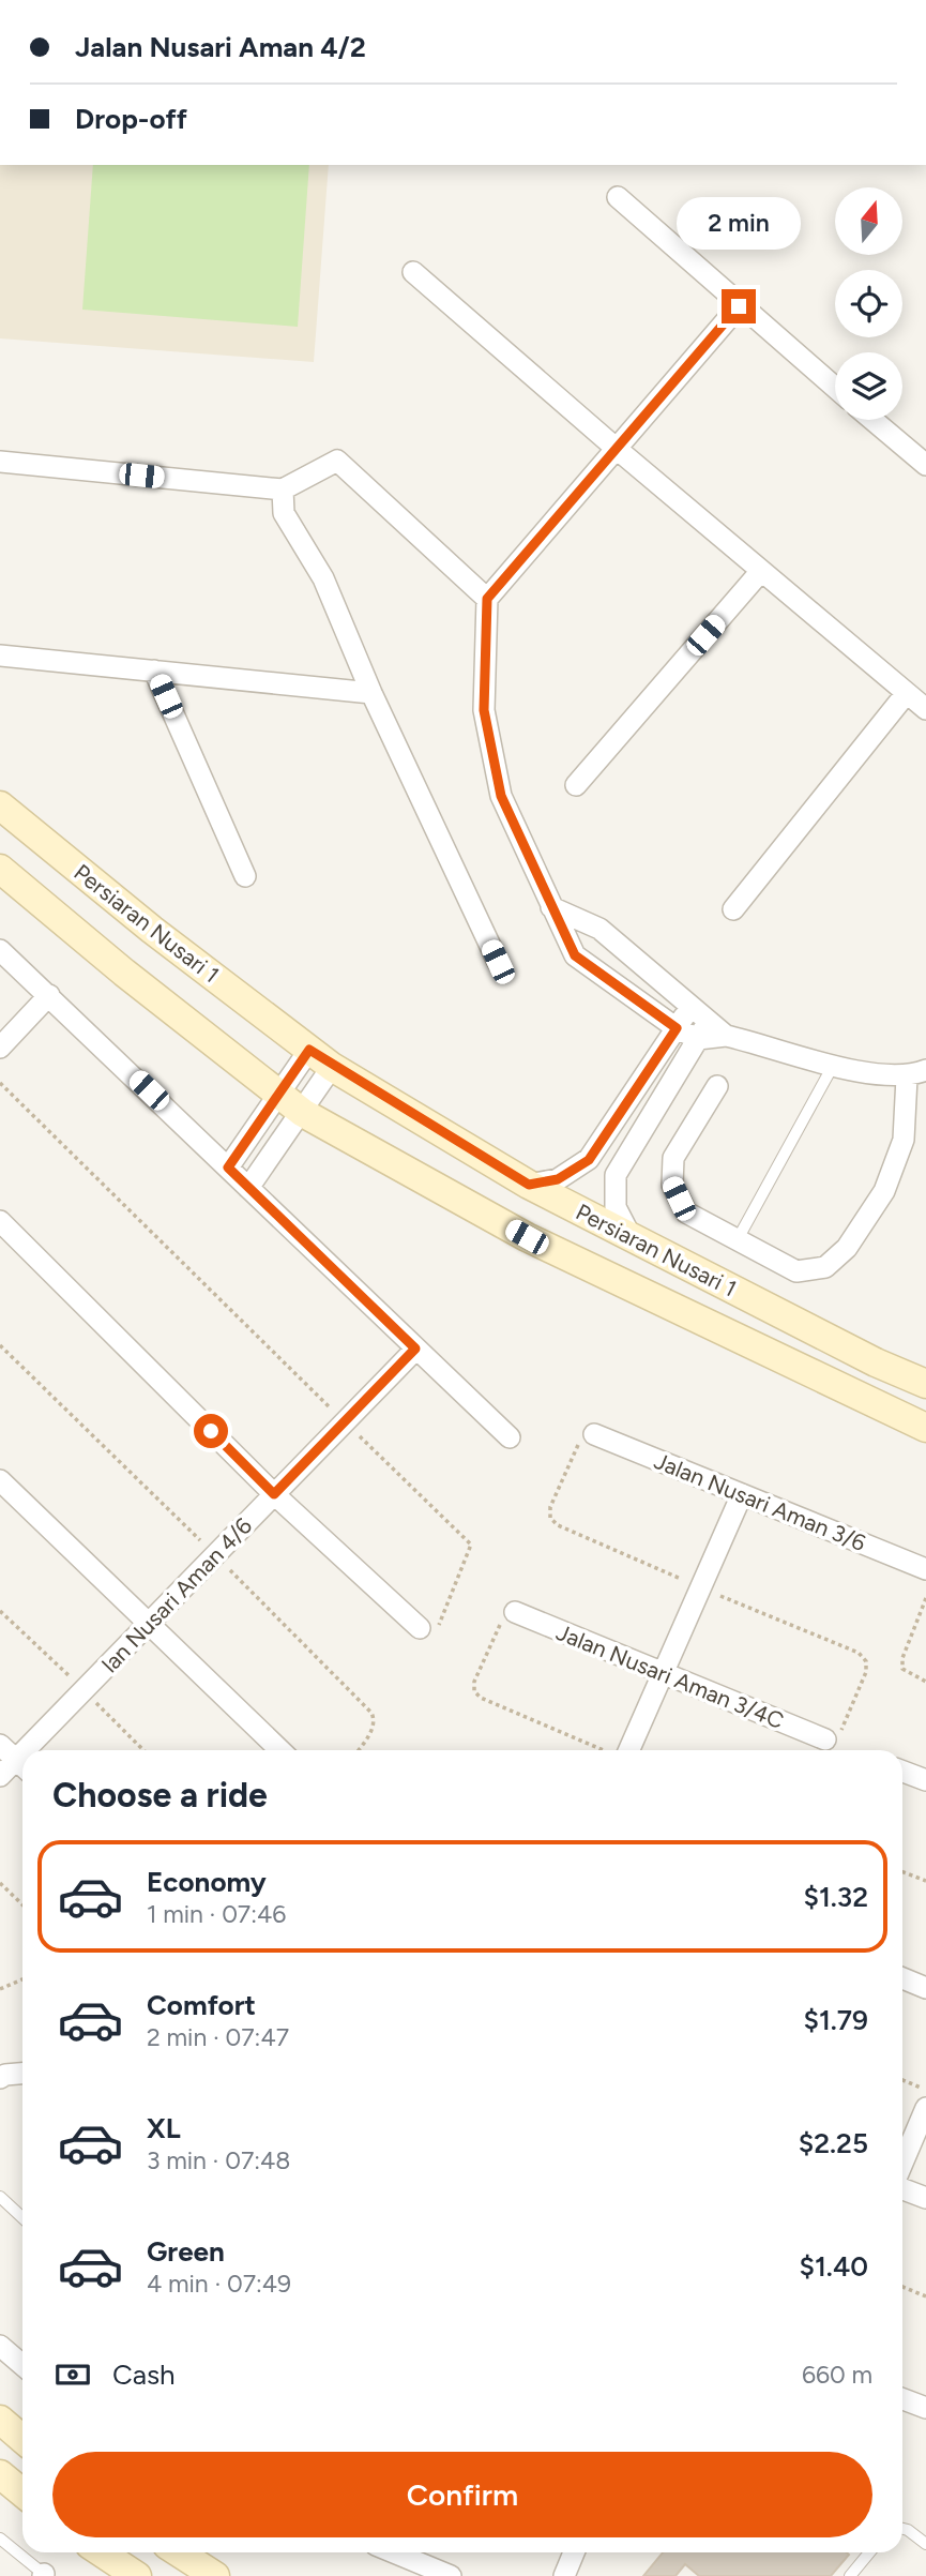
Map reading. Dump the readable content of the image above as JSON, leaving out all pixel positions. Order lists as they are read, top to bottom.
{
  "streets": {
    "main road": ["Persiaran Nusari 1"],
    "street": ["Jalan Nusari Aman 3/6", "lan Nusari Aman 4/6", "Jalan Nusari Aman 3/4C"]
  },
  "north": "top",
  "page": {
    "banner": ["Jalan Nusari Aman 4/2", "Drop-off"],
    "bubble": "2 min",
    "heading": "Choose a ride",
    "list": [
      {
        "name": "Economy",
        "note": "1 min · 07:46",
        "value": "$1.32"
      },
      {
        "name": "Comfort",
        "note": "2 min · 07:47",
        "value": "$1.79"
      },
      {
        "name": "XL",
        "note": "3 min · 07:48",
        "value": "$2.25"
      },
      {
        "name": "Green",
        "note": "4 min · 07:49",
        "value": "$1.40"
      }
    ],
    "pay": ["Cash", "660 m"],
    "buttons": "Confirm"
  }
}
